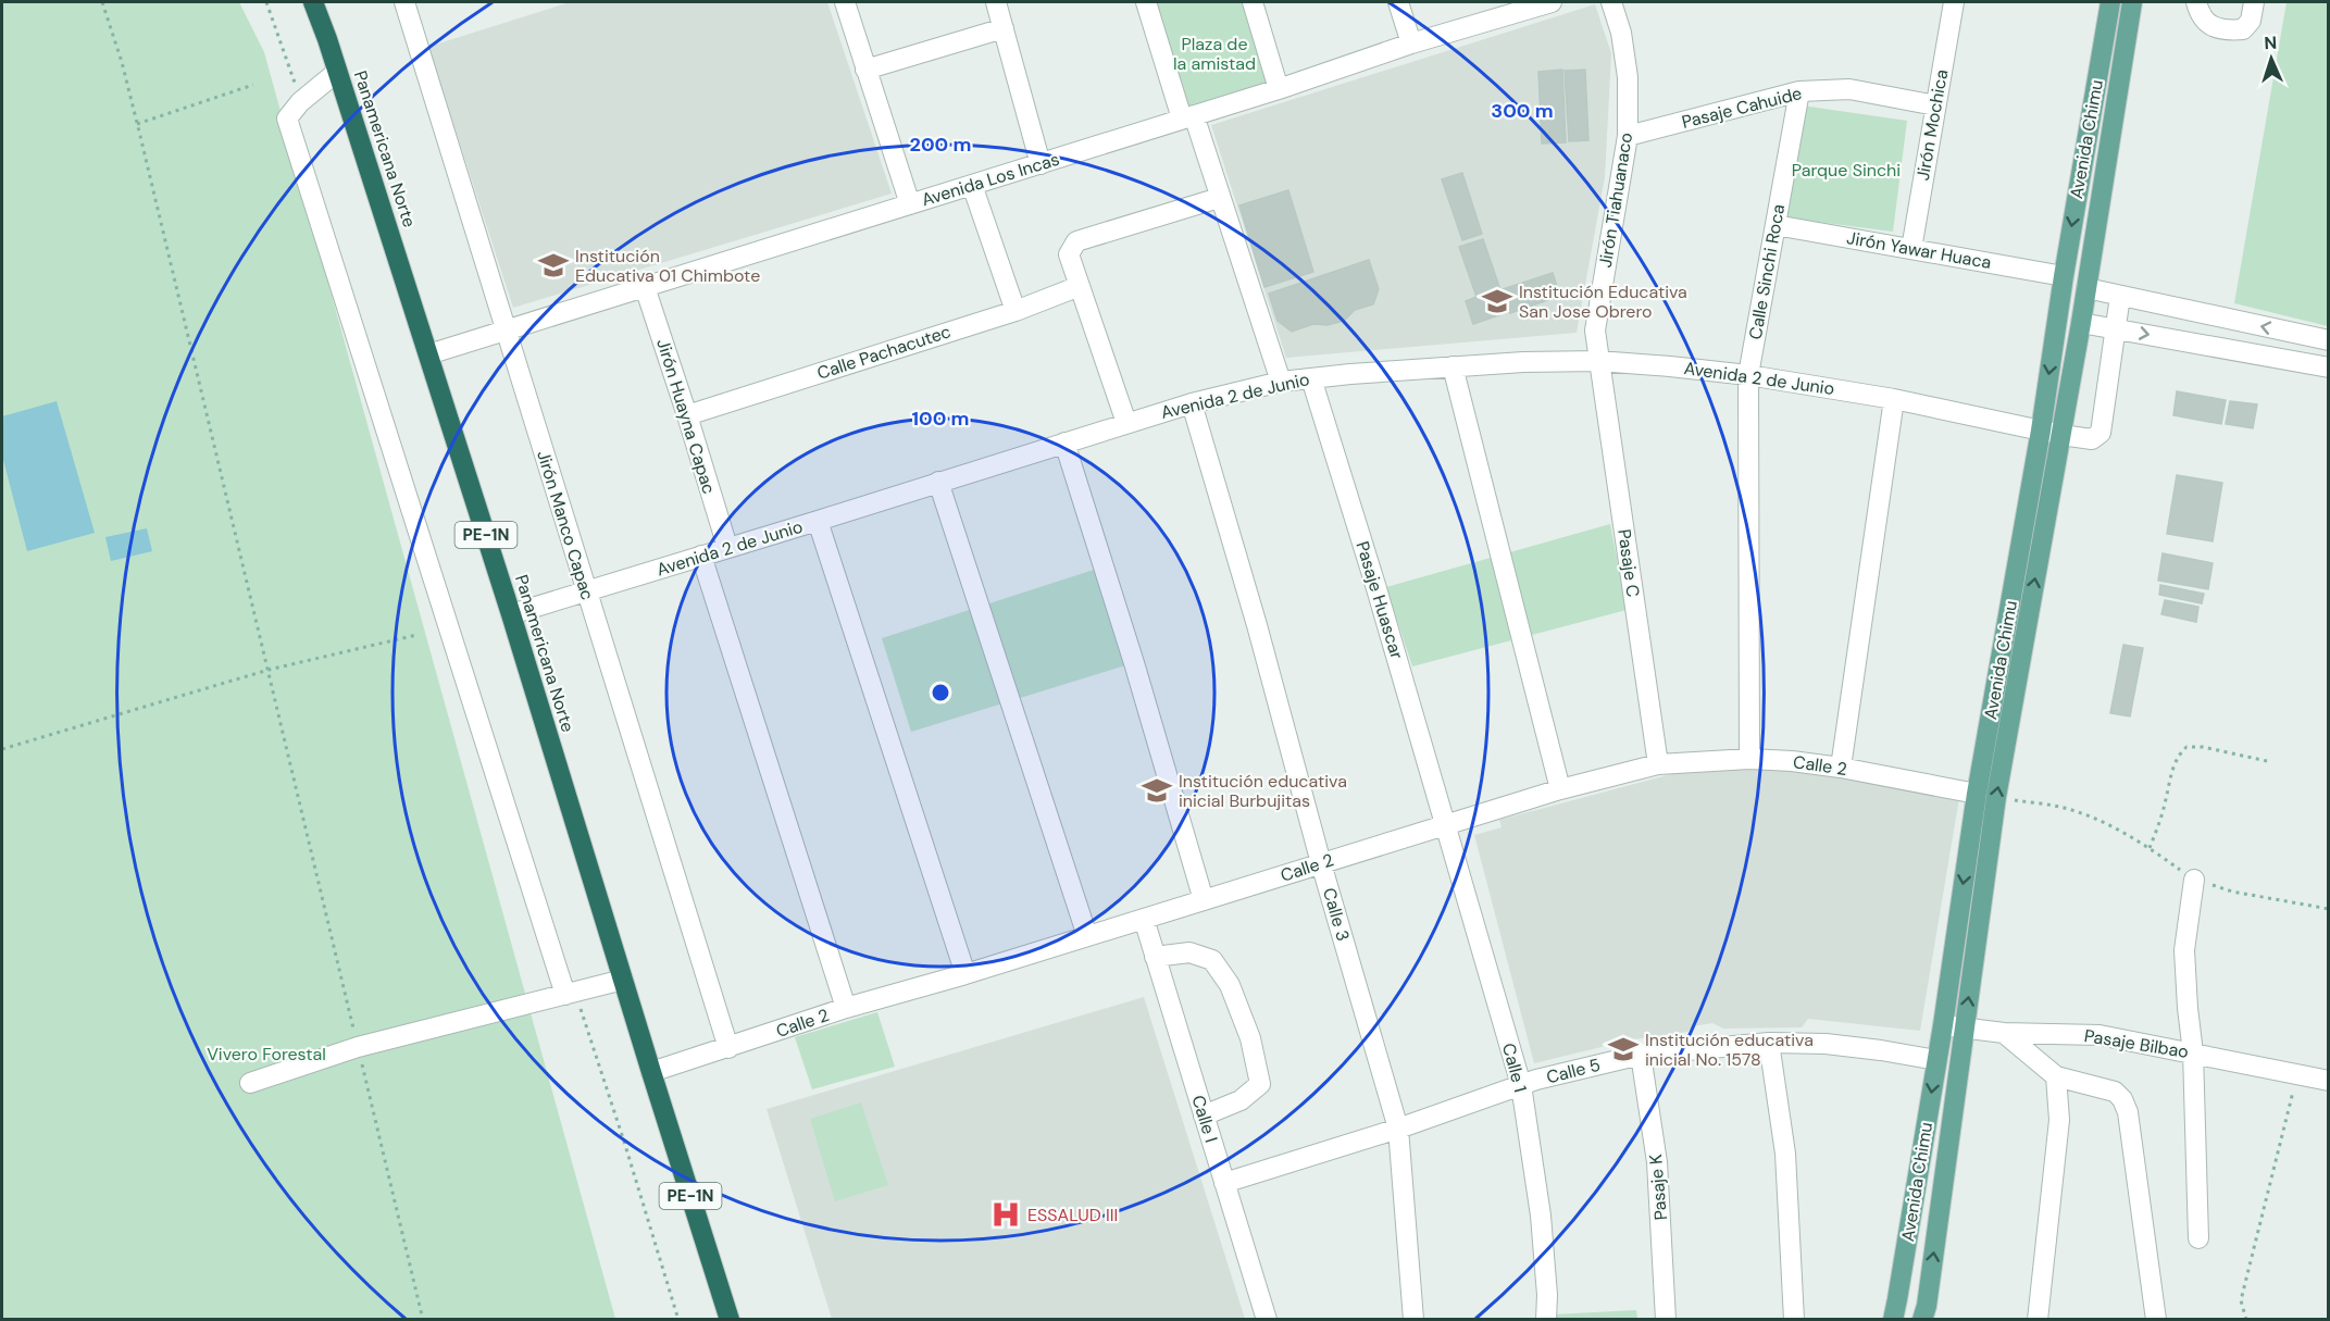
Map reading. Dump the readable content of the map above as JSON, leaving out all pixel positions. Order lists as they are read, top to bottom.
{
  "streets": {
    "highway": ["Panamericana Norte", "PE-1N"],
    "main road": ["Avenida Chimu"],
    "street": [
      "Pasaje Cahuide",
      "Jirón Mochica",
      "Avenida Los Incas",
      "Jirón Tiahuanaco",
      "Jirón Yawar Huaca",
      "Calle Sinchi Roca",
      "Calle Pachacutec",
      "Avenida 2 de Junio",
      "Jirón Huayna Capac",
      "Jirón Manco Capac",
      "Pasaje C",
      "Pasaje Huascar",
      "Calle 2",
      "Calle 3",
      "Pasaje Bilbao",
      "Calle 1",
      "Calle 5",
      "Calle I",
      "Pasaje K"
    ]
  },
  "crossings": [
    ["Pasaje Cahuide", "Jirón Mochica"],
    ["Pasaje Cahuide", "Jirón Tiahuanaco"],
    ["Pasaje Cahuide", "Calle Sinchi Roca"],
    ["Jirón Mochica", "Jirón Yawar Huaca"],
    ["Avenida Chimu", "Jirón Yawar Huaca"],
    ["Avenida Chimu", "Avenida 2 de Junio"],
    ["Avenida Chimu", "Calle 2"],
    ["Avenida Chimu", "Pasaje Bilbao"],
    ["Avenida Chimu", "Calle 5"],
    ["Panamericana Norte", "Avenida Los Incas"],
    ["Panamericana Norte", "Avenida 2 de Junio"],
    ["Panamericana Norte", "Calle 2"],
    ["Avenida Los Incas", "Jirón Huayna Capac"],
    ["Avenida Los Incas", "Jirón Manco Capac"],
    ["Jirón Tiahuanaco", "Avenida 2 de Junio"],
    ["Jirón Tiahuanaco", "Pasaje C"],
    ["Jirón Yawar Huaca", "Calle Sinchi Roca"],
    ["Calle Sinchi Roca", "Avenida 2 de Junio"],
    ["Calle Sinchi Roca", "Calle 2"],
    ["Calle Pachacutec", "Jirón Huayna Capac"],
    ["Avenida 2 de Junio", "Jirón Huayna Capac"],
    ["Avenida 2 de Junio", "Jirón Manco Capac"],
    ["Avenida 2 de Junio", "Pasaje C"],
    ["Avenida 2 de Junio", "Pasaje Huascar"],
    ["Avenida 2 de Junio", "Calle 3"],
    ["Jirón Manco Capac", "Calle 2"],
    ["Pasaje C", "Calle 2"],
    ["Pasaje Huascar", "Calle 2"],
    ["Pasaje Huascar", "Calle 1"],
    ["Calle 2", "Calle 3"],
    ["Calle 2", "Calle 1"],
    ["Calle 2", "Calle I"],
    ["Calle 3", "Calle 5"],
    ["Calle 1", "Calle 5"],
    ["Calle 5", "Calle I"],
    ["Calle 5", "Pasaje K"]
  ],
  "parks": ["Plaza de la amistad", "Parque Sinchi", "Vivero Forestal"],
  "places": {
    "school or university": [
      "Institución Educativa 01 Chimbote",
      "Institución Educativa San Jose Obrero",
      "Institución educativa inicial Burbujitas",
      "Institución educativa inicial No. 1578"
    ],
    "hospital": ["ESSALUD III"]
  },
  "north": "top",
  "rings": ["300 m", "200 m", "100 m"]
}
